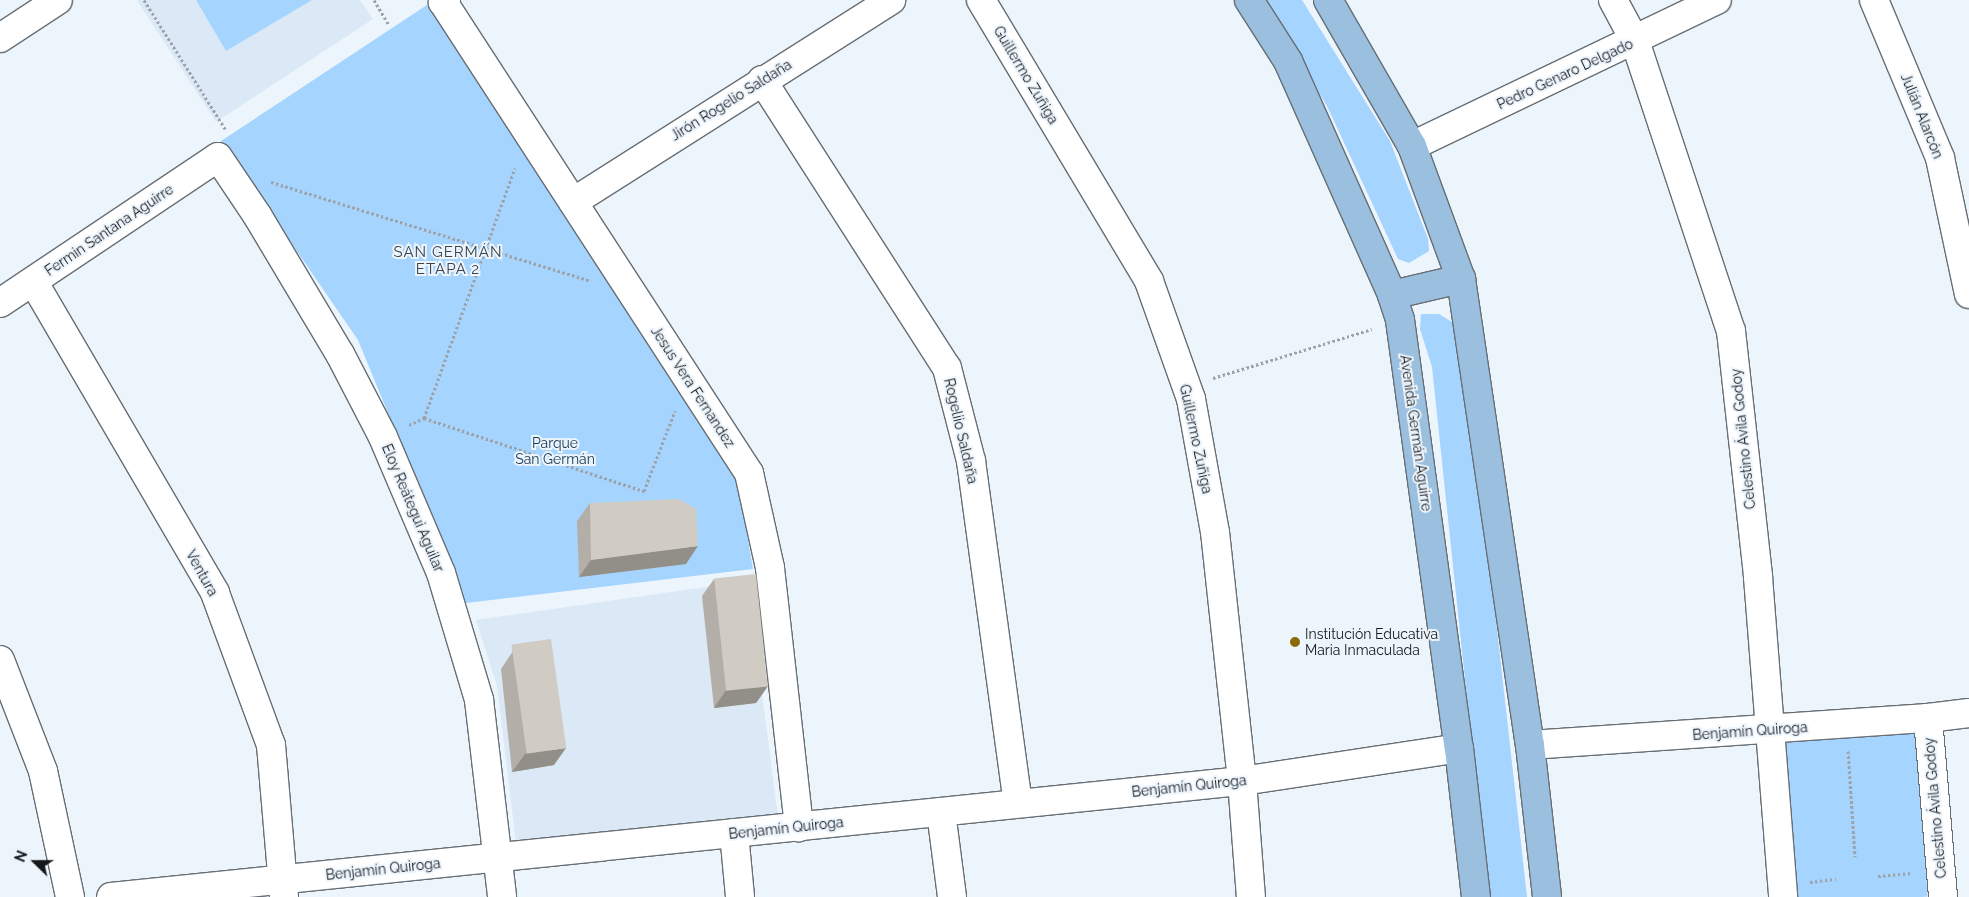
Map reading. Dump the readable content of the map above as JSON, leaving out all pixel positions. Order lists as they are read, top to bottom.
{
  "streets": {
    "main road": ["Avenida Germán Aguirre"],
    "street": [
      "Pedro Genaro Delgado",
      "Guillermo Zuñiga",
      "Jirón Rogelio Saldaña",
      "Julián Alarcón",
      "Fermin Santana Aguirre",
      "Jesus Vera Fernandez",
      "Rogeliio Saldaña",
      "Celestino Ávila Godoy",
      "Eloy Reátegui Aguilar",
      "Ventura",
      "Benjamín Quiroga"
    ]
  },
  "crossings": [
    ["Pedro Genaro Delgado", "Celestino Ávila Godoy"],
    ["Guillermo Zuñiga", "Benjamín Quiroga"],
    ["Jirón Rogelio Saldaña", "Jesus Vera Fernandez"],
    ["Jirón Rogelio Saldaña", "Rogeliio Saldaña"],
    ["Fermin Santana Aguirre", "Eloy Reátegui Aguilar"],
    ["Fermin Santana Aguirre", "Ventura"],
    ["Jesus Vera Fernandez", "Benjamín Quiroga"],
    ["Rogeliio Saldaña", "Benjamín Quiroga"],
    ["Avenida Germán Aguirre", "Benjamín Quiroga"],
    ["Celestino Ávila Godoy", "Benjamín Quiroga"],
    ["Eloy Reátegui Aguilar", "Benjamín Quiroga"],
    ["Ventura", "Benjamín Quiroga"]
  ],
  "districts": ["SAN GERMÁN ETAPA 2"],
  "parks": ["Parque San Germán"],
  "places": ["Institución Educativa Maria Inmaculada"],
  "north": "left"
}
